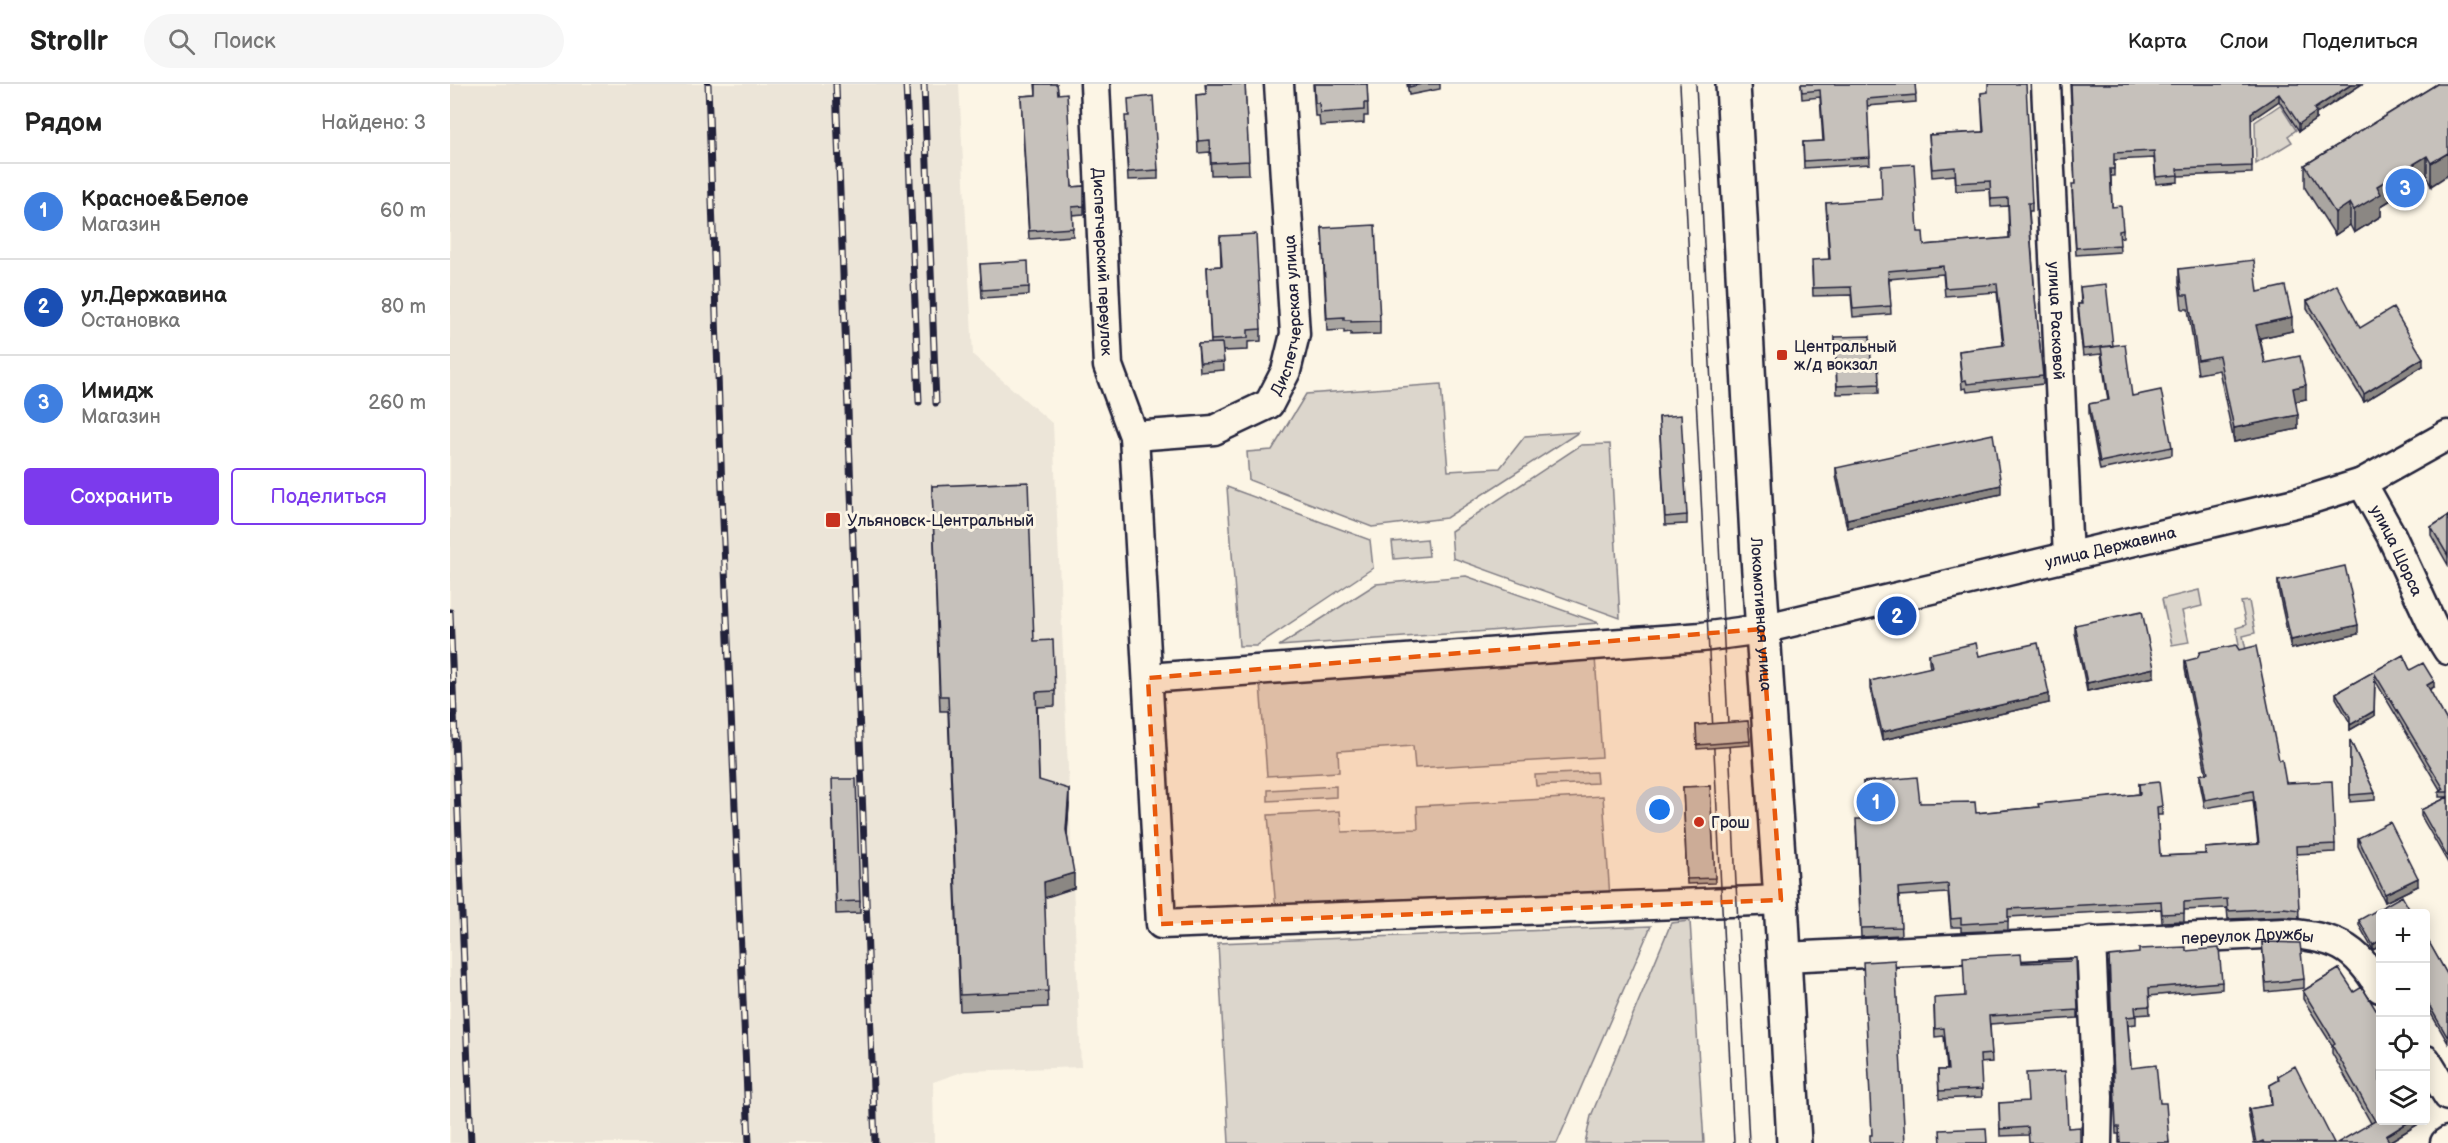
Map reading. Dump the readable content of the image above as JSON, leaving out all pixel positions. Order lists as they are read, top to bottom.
{
  "streets": {
    "main road": ["Локомотивная улица"],
    "street": [
      "Диспетчерский переулок",
      "Диспетчерская улица",
      "улица Расковой",
      "улица Державина",
      "улица Щорса",
      "переулок Дружбы"
    ]
  },
  "crossings": [
    ["Диспетчерский переулок", "Диспетчерская улица"],
    ["Диспетчерский переулок", "улица Державина"],
    ["Диспетчерский переулок", "Локомотивная улица"],
    ["улица Расковой", "улица Державина"],
    ["улица Державина", "улица Щорса"],
    ["улица Державина", "Локомотивная улица"],
    ["Локомотивная улица", "переулок Дружбы"]
  ],
  "places": {
    "transit": ["Центральный ж/д вокзал", "Ульяновск-Центральный"],
    "other": ["Грош"]
  },
  "page": {
    "header": "Strollr",
    "search": "Поиск",
    "nav": ["Карта", "Слои", "Поделиться"],
    "heading": ["Рядом", "Найдено: 3"],
    "list": [
      {
        "mark": "1",
        "name": "Красное&Белое",
        "note": "Магазин",
        "value": "60 m"
      },
      {
        "mark": "2",
        "name": "ул.Державина",
        "note": "Остановка",
        "value": "80 m"
      },
      {
        "mark": "3",
        "name": "Имидж",
        "note": "Магазин",
        "value": "260 m"
      }
    ],
    "pins": ["3", "2", "1"],
    "buttons": ["Сохранить", "Поделиться"],
    "map_buttons": ["+", "−"]
  }
}
